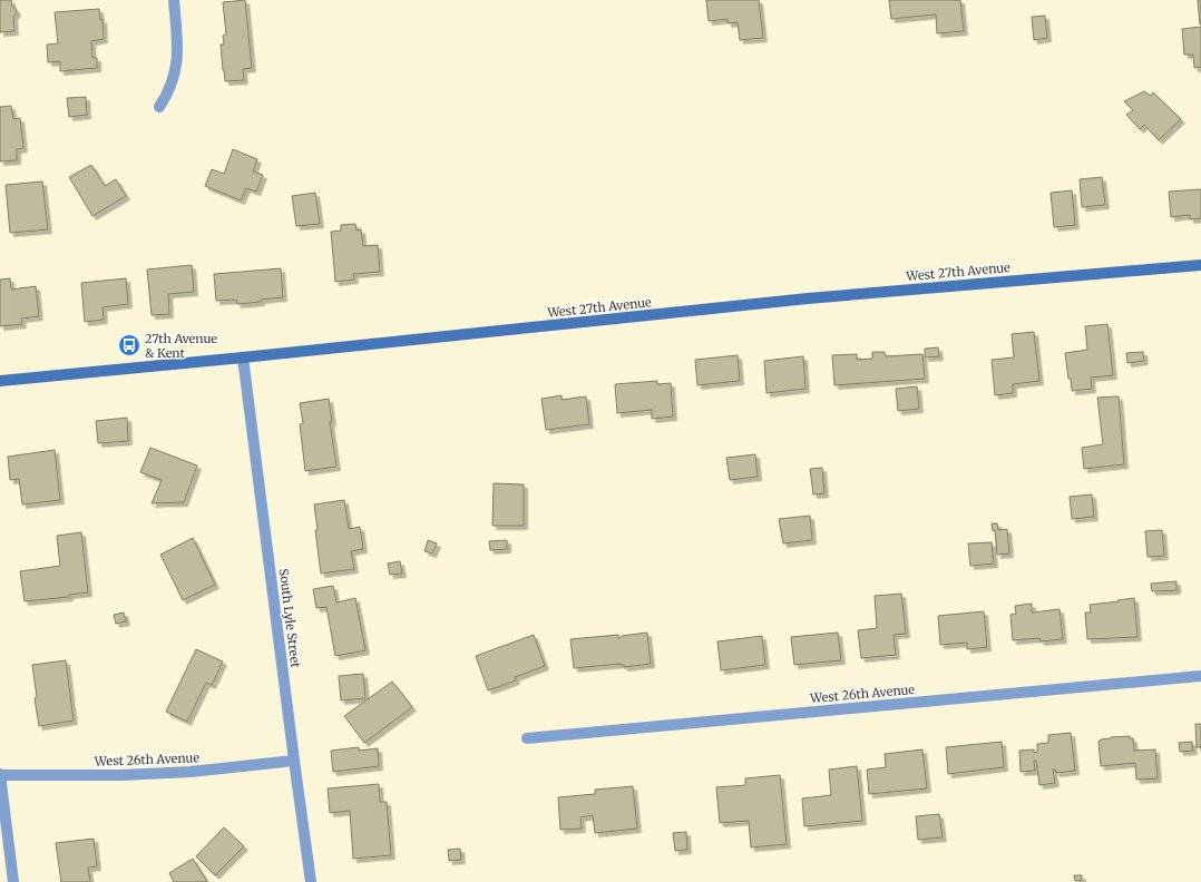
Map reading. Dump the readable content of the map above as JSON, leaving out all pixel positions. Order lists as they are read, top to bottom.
{
  "streets": {
    "main road": ["West 27th Avenue"],
    "street": ["South Lyle Street", "West 26th Avenue"]
  },
  "crossings": [
    ["West 27th Avenue", "South Lyle Street"],
    ["South Lyle Street", "West 26th Avenue"]
  ],
  "places": {
    "bus stop": ["27th Avenue & Kent"]
  }
}
